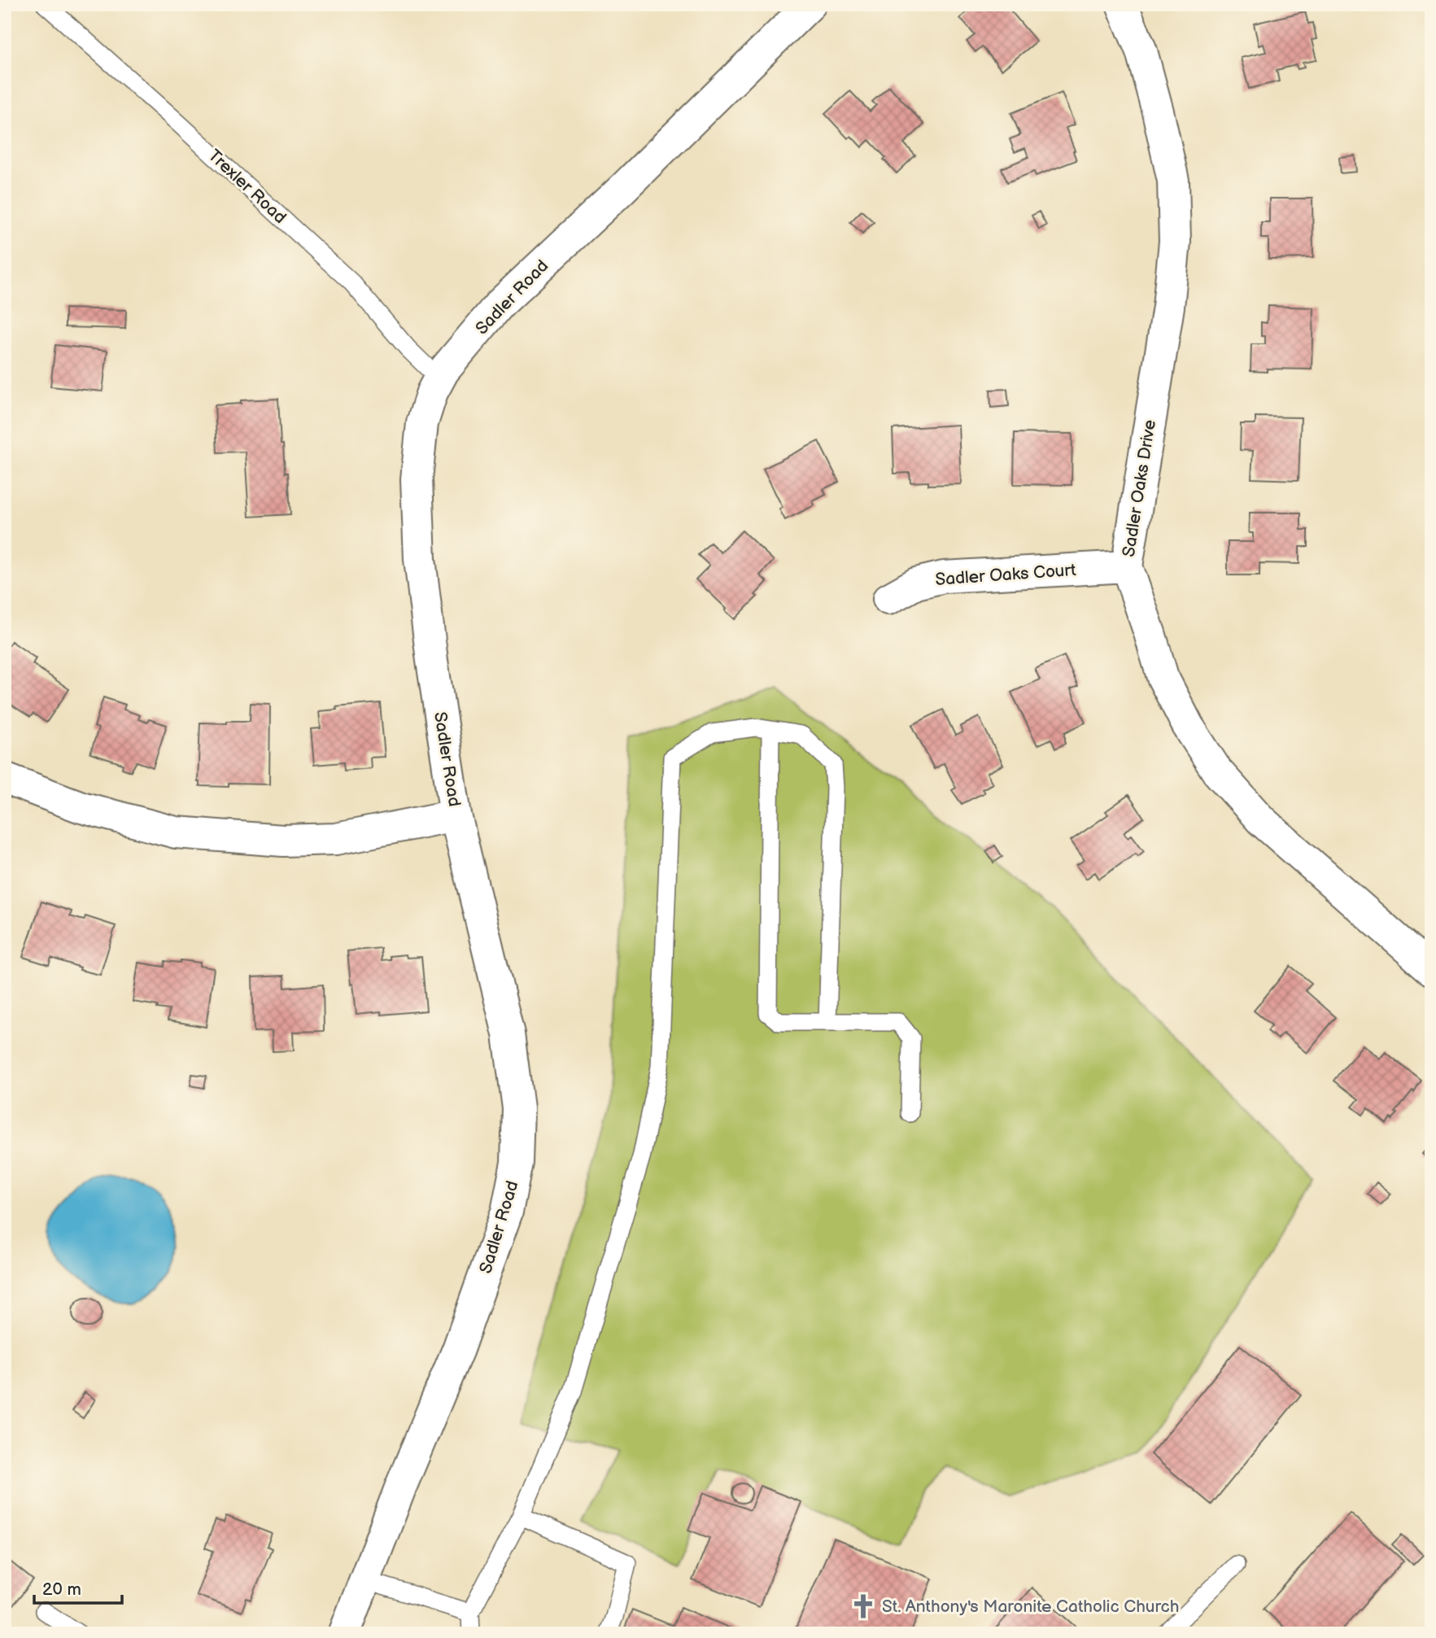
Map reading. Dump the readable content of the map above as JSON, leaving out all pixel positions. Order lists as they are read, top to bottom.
{
  "streets": {
    "street": ["Sadler Road", "Sadler Oaks Drive", "Sadler Oaks Court"],
    "lane": ["Trexler Road"]
  },
  "crossings": [
    ["Trexler Road", "Sadler Road"],
    ["Sadler Oaks Drive", "Sadler Oaks Court"]
  ],
  "places": {
    "church": ["St. Anthony's Maronite Catholic Church"]
  },
  "scale_bar": "20 m"
}
